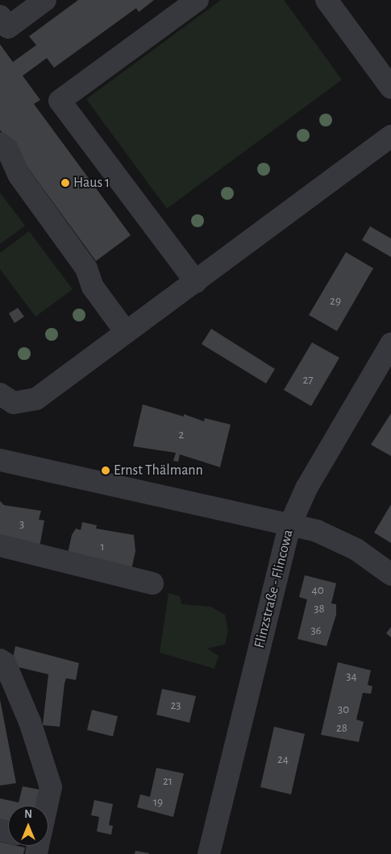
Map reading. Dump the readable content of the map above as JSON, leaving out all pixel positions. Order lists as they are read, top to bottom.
{
  "streets": {
    "street": ["Flinzstraße - Flincowa"]
  },
  "places": ["Haus 1", "Ernst Thälmann"],
  "house_numbers": [
    "29",
    "27",
    "2",
    "3",
    "1",
    "40",
    "38",
    "36",
    "34",
    "23",
    "30",
    "28",
    "24",
    "21",
    "19"
  ],
  "north": "top"
}
